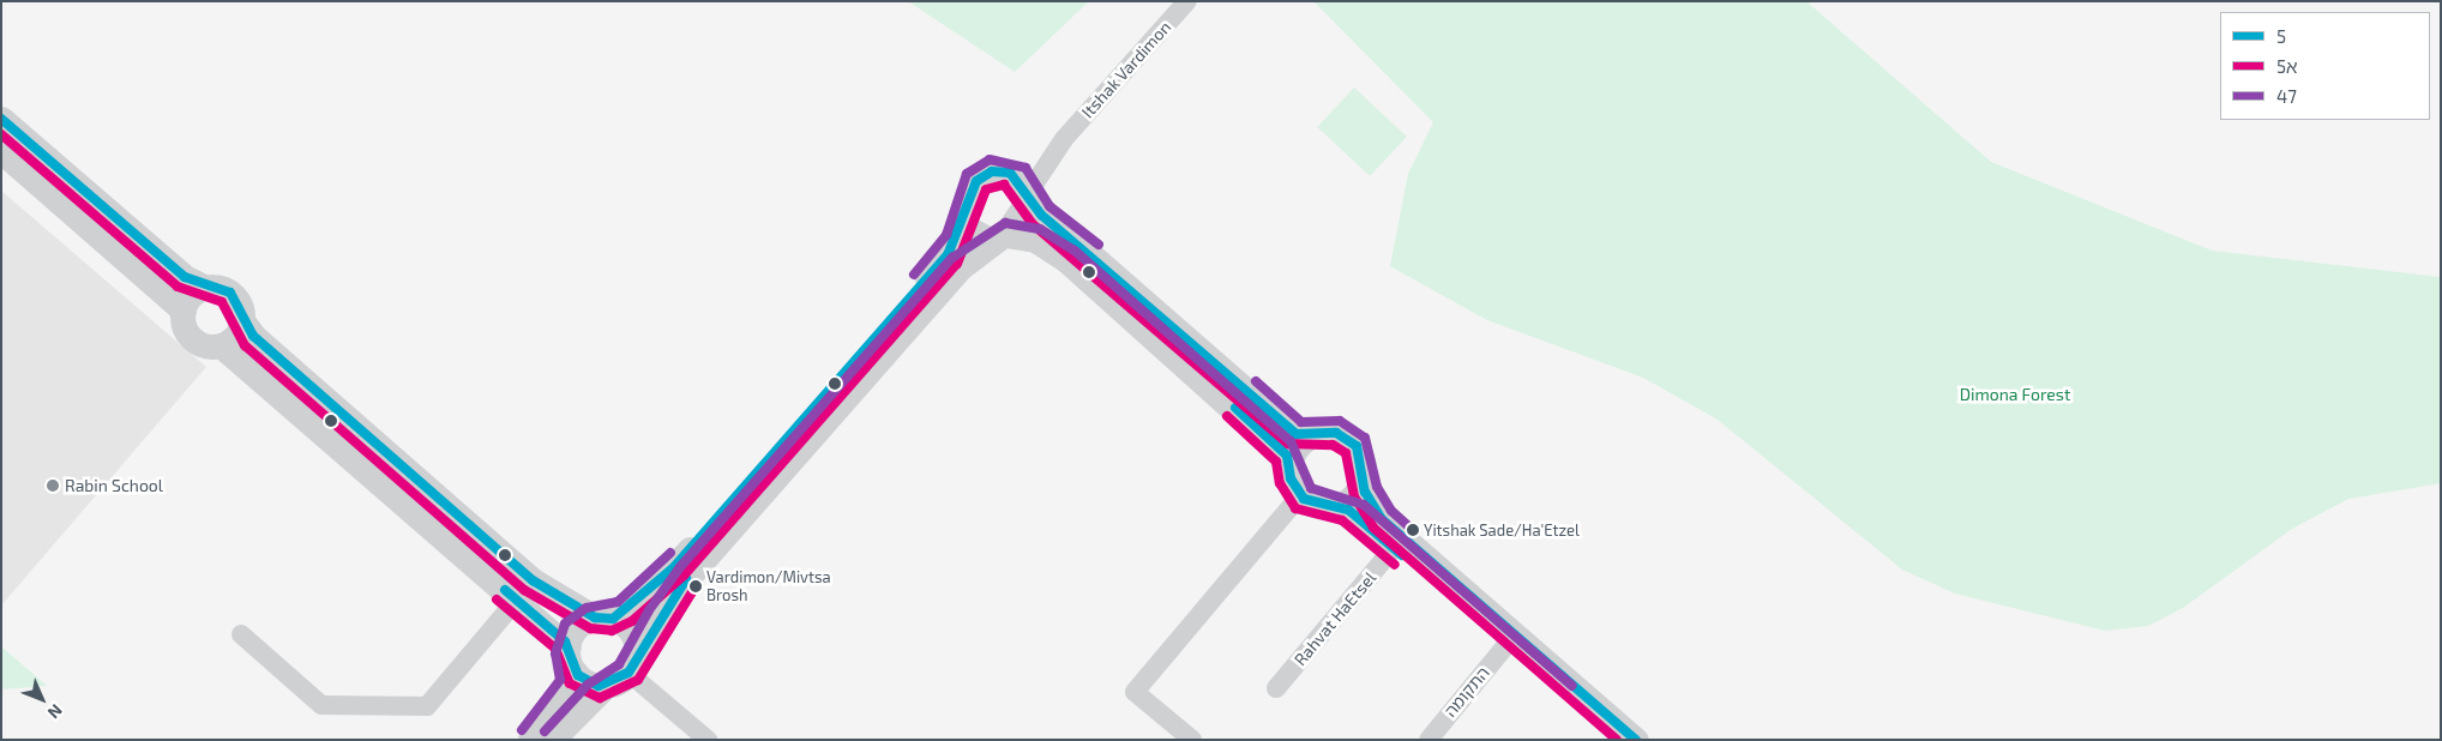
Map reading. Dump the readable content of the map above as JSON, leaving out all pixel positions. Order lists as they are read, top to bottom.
{
  "streets": {
    "street": ["Itshak Vardimon", "Rahvat HaEtsel", "התקומה"]
  },
  "parks": ["Dimona Forest"],
  "places": ["Rabin School", "Yitshak Sade/Ha'Etzel", "Vardimon/Mivtsa Brosh"],
  "lines": ["transit line 5", "transit line 5א", "transit line 47"],
  "legend": ["5", "5א", "47"],
  "north": "bottom right"
}
